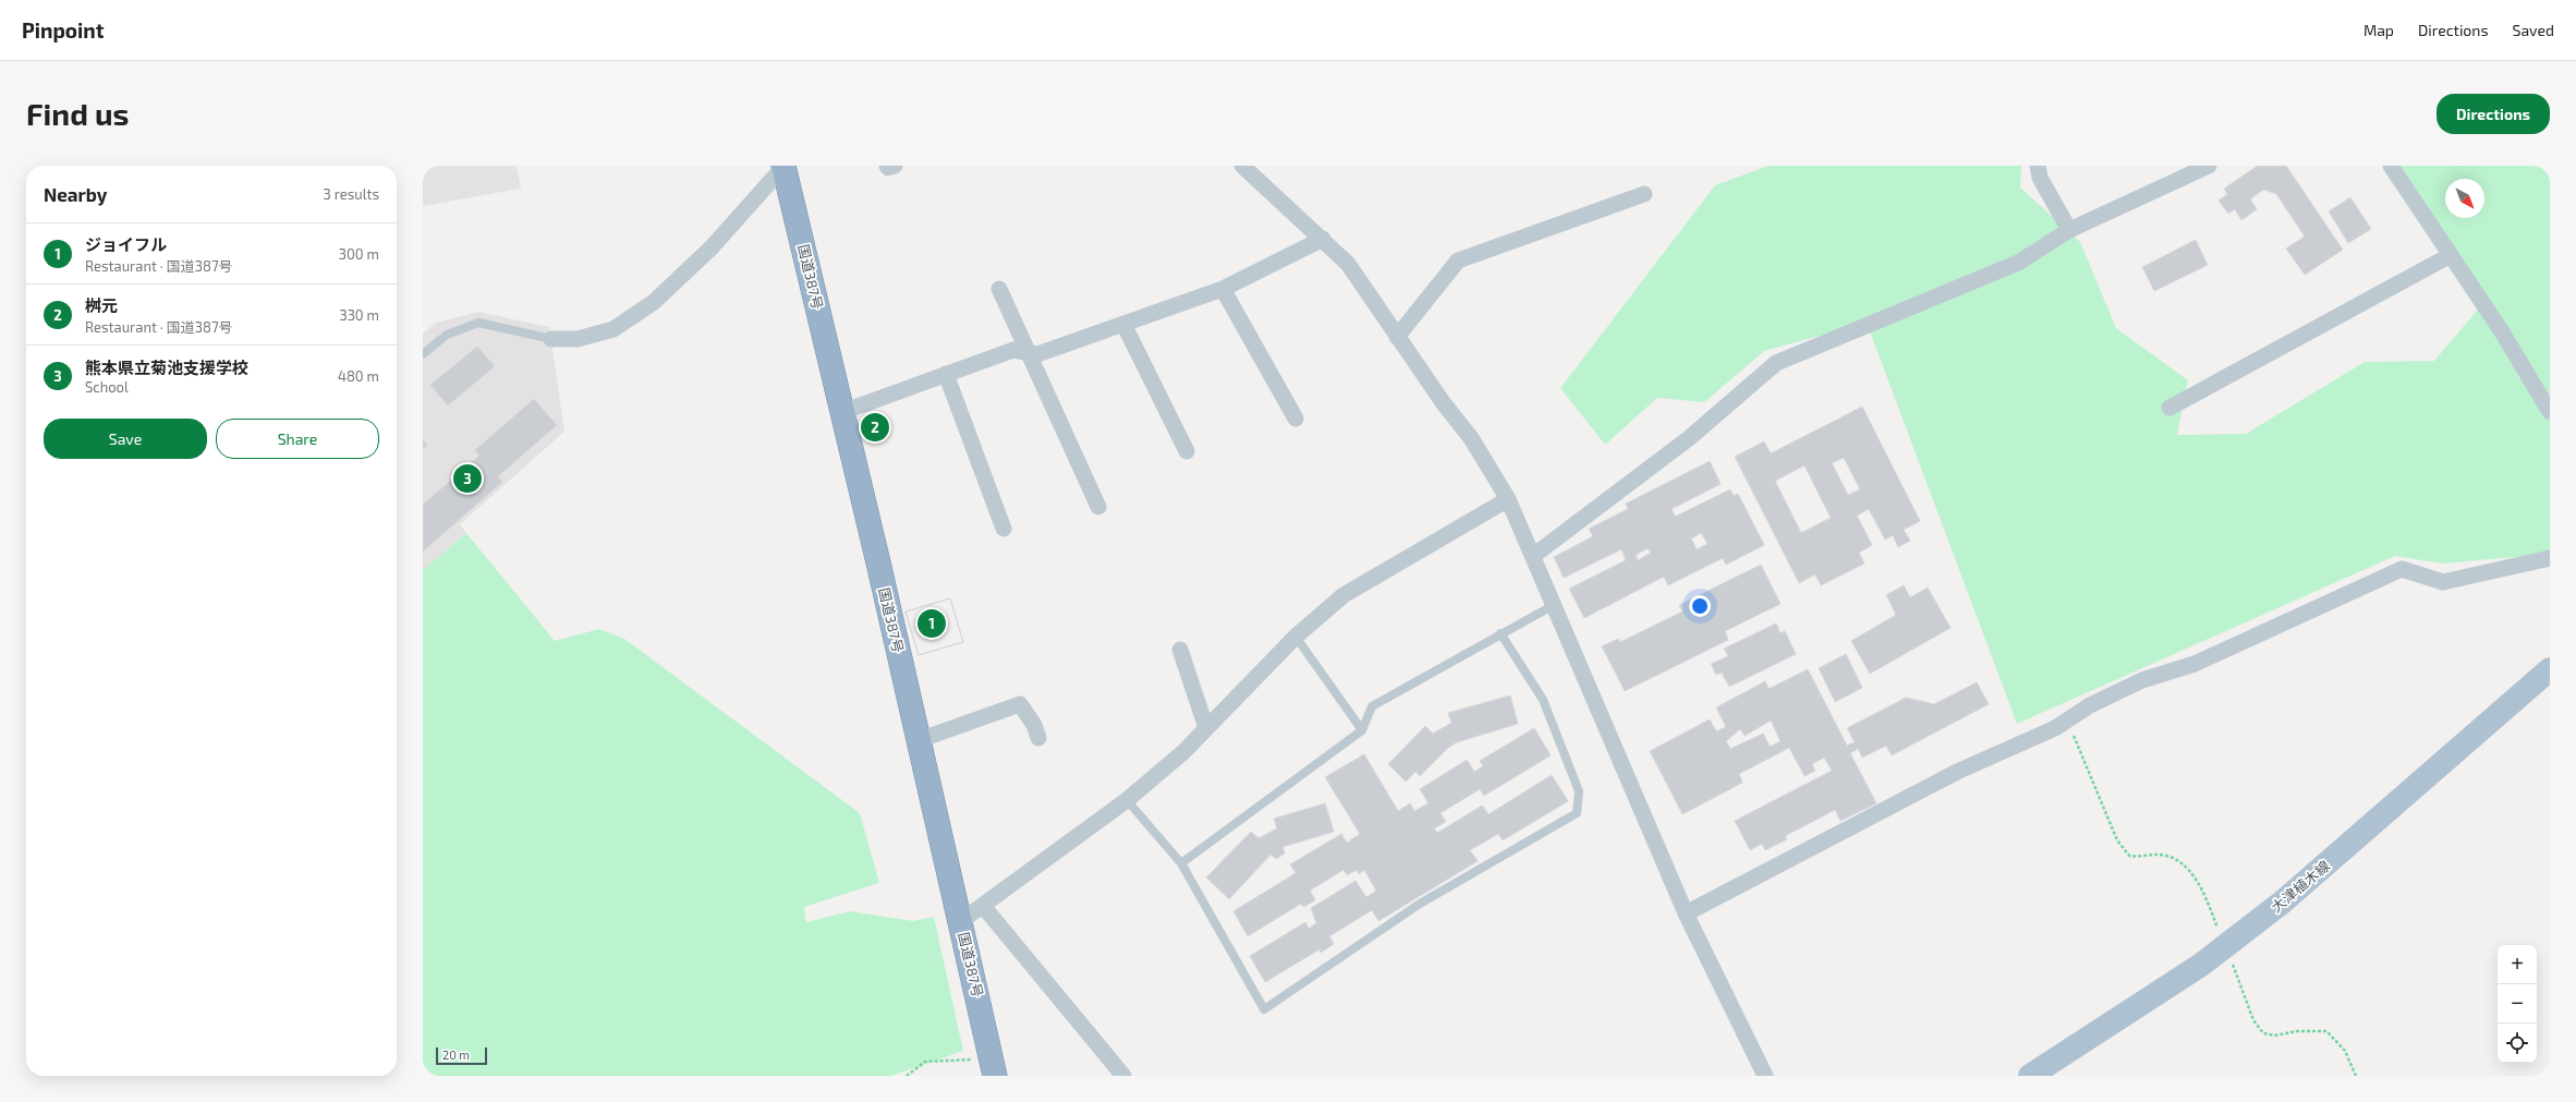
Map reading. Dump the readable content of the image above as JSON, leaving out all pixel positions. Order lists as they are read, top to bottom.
{
  "streets": {
    "highway": ["国道387号"],
    "main road": ["大津植木線"]
  },
  "scale_bar": "20 m",
  "north": "bottom right",
  "page": {
    "header": "Pinpoint",
    "nav": ["Map", "Directions", "Saved"],
    "buttons": [
      "Directions",
      ["Save", "Share"]
    ],
    "title": "Find us",
    "heading": ["Nearby", "3 results"],
    "list": [
      {
        "mark": "1",
        "name": "ジョイフル",
        "note": "Restaurant · 国道387号",
        "value": "300 m"
      },
      {
        "mark": "2",
        "name": "桝元",
        "note": "Restaurant · 国道387号",
        "value": "330 m"
      },
      {
        "mark": "3",
        "name": "熊本県立菊池支援学校",
        "note": "School",
        "value": "480 m"
      }
    ],
    "pins": ["2", "3", "1"],
    "map_buttons": ["+", "−"],
    "scale": "20 m"
  }
}
